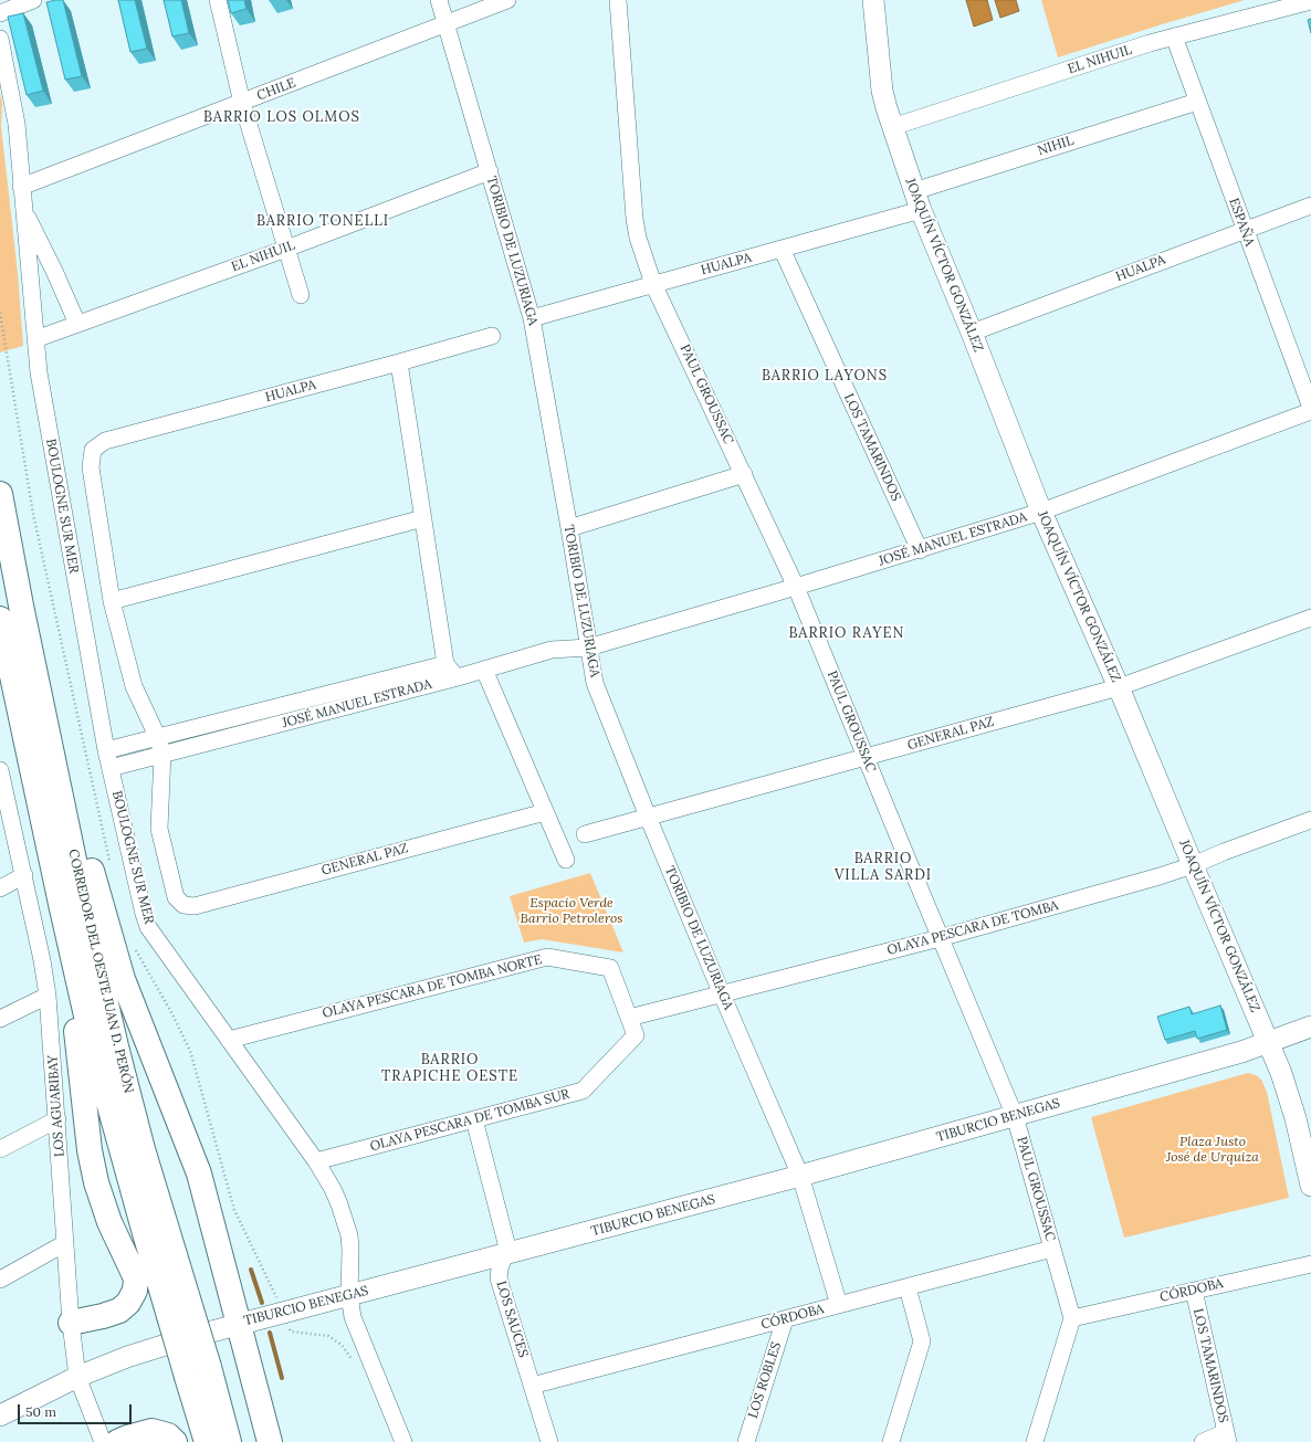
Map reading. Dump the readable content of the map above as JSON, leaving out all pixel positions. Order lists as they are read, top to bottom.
{
  "streets": {
    "highway": ["CORREDOR DEL OESTE JUAN D. PERÓN"],
    "main road": ["JOAQUÍN VÍCTOR GONZÁLEZ", "TIBURCIO BENEGAS"],
    "street": [
      "EL NIHUIL",
      "CHILE",
      "NIHIL",
      "ESPAÑA",
      "TORIBIO DE LUZURIAGA",
      "HUALPA",
      "PAUL GROUSSAC",
      "LOS TAMARINDOS",
      "BOULOGNE SUR MER",
      "JOSÉ MANUEL ESTRADA",
      "GENERAL PAZ",
      "OLAYA PESCARA DE TOMBA",
      "OLAYA PESCARA DE TOMBA NORTE",
      "LOS AGUARIBAY",
      "OLAYA PESCARA DE TOMBA SUR",
      "CÓRDOBA",
      "LOS SAUCES",
      "LOS ROBLES"
    ]
  },
  "crossings": [
    ["EL NIHUIL", "ESPAÑA"],
    ["EL NIHUIL", "TORIBIO DE LUZURIAGA"],
    ["EL NIHUIL", "JOAQUÍN VÍCTOR GONZÁLEZ"],
    ["EL NIHUIL", "BOULOGNE SUR MER"],
    ["CHILE", "TORIBIO DE LUZURIAGA"],
    ["CHILE", "BOULOGNE SUR MER"],
    ["NIHIL", "ESPAÑA"],
    ["NIHIL", "HUALPA"],
    ["NIHIL", "JOAQUÍN VÍCTOR GONZÁLEZ"],
    ["ESPAÑA", "HUALPA"],
    ["ESPAÑA", "JOSÉ MANUEL ESTRADA"],
    ["TORIBIO DE LUZURIAGA", "HUALPA"],
    ["TORIBIO DE LUZURIAGA", "JOSÉ MANUEL ESTRADA"],
    ["TORIBIO DE LUZURIAGA", "GENERAL PAZ"],
    ["TORIBIO DE LUZURIAGA", "OLAYA PESCARA DE TOMBA"],
    ["TORIBIO DE LUZURIAGA", "TIBURCIO BENEGAS"],
    ["TORIBIO DE LUZURIAGA", "CÓRDOBA"],
    ["HUALPA", "JOAQUÍN VÍCTOR GONZÁLEZ"],
    ["HUALPA", "PAUL GROUSSAC"],
    ["HUALPA", "LOS TAMARINDOS"],
    ["JOAQUÍN VÍCTOR GONZÁLEZ", "JOSÉ MANUEL ESTRADA"],
    ["JOAQUÍN VÍCTOR GONZÁLEZ", "GENERAL PAZ"],
    ["JOAQUÍN VÍCTOR GONZÁLEZ", "OLAYA PESCARA DE TOMBA"],
    ["JOAQUÍN VÍCTOR GONZÁLEZ", "TIBURCIO BENEGAS"],
    ["PAUL GROUSSAC", "JOSÉ MANUEL ESTRADA"],
    ["PAUL GROUSSAC", "GENERAL PAZ"],
    ["PAUL GROUSSAC", "OLAYA PESCARA DE TOMBA"],
    ["PAUL GROUSSAC", "TIBURCIO BENEGAS"],
    ["PAUL GROUSSAC", "CÓRDOBA"],
    ["LOS TAMARINDOS", "JOSÉ MANUEL ESTRADA"],
    ["LOS TAMARINDOS", "CÓRDOBA"],
    ["BOULOGNE SUR MER", "JOSÉ MANUEL ESTRADA"],
    ["BOULOGNE SUR MER", "OLAYA PESCARA DE TOMBA NORTE"],
    ["BOULOGNE SUR MER", "OLAYA PESCARA DE TOMBA SUR"],
    ["BOULOGNE SUR MER", "TIBURCIO BENEGAS"],
    ["JOSÉ MANUEL ESTRADA", "GENERAL PAZ"],
    ["OLAYA PESCARA DE TOMBA", "OLAYA PESCARA DE TOMBA NORTE"],
    ["OLAYA PESCARA DE TOMBA", "OLAYA PESCARA DE TOMBA SUR"],
    ["OLAYA PESCARA DE TOMBA NORTE", "OLAYA PESCARA DE TOMBA SUR"],
    ["LOS AGUARIBAY", "TIBURCIO BENEGAS"],
    ["OLAYA PESCARA DE TOMBA SUR", "LOS SAUCES"],
    ["TIBURCIO BENEGAS", "LOS SAUCES"],
    ["CÓRDOBA", "LOS SAUCES"],
    ["CÓRDOBA", "LOS ROBLES"]
  ],
  "districts": [
    "BARRIO LOS OLMOS",
    "BARRIO TONELLI",
    "BARRIO LAYONS",
    "BARRIO RAYEN",
    "BARRIO VILLA SARDI",
    "BARRIO TRAPICHE OESTE"
  ],
  "parks": ["Espacio Verde Barrio Petroleros", "Plaza Justo José de Urquiza"],
  "scale_bar": "50 m"
}
